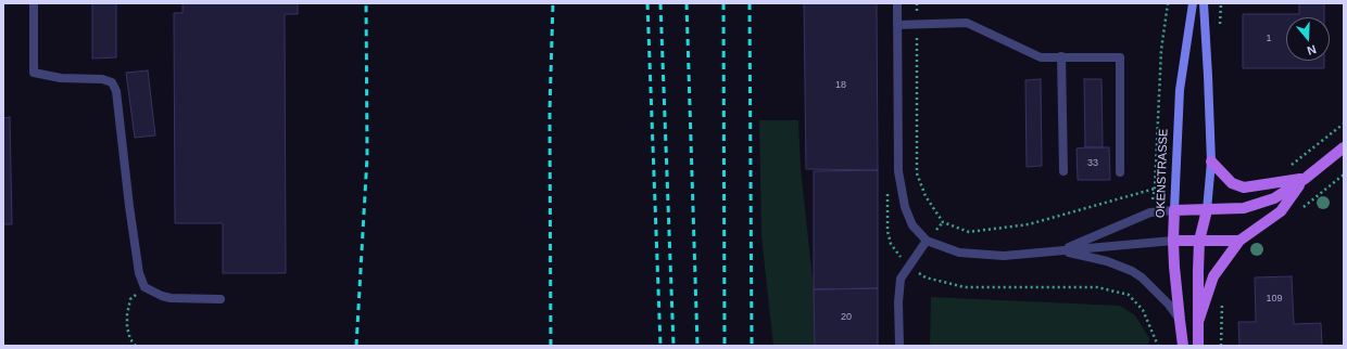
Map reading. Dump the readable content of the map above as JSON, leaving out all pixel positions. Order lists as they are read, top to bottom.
{
  "streets": {
    "main road": ["OKENSTRASSE"]
  },
  "house_numbers": [
    "1",
    "18",
    "33",
    "109",
    "20"
  ],
  "north": "bottom"
}
